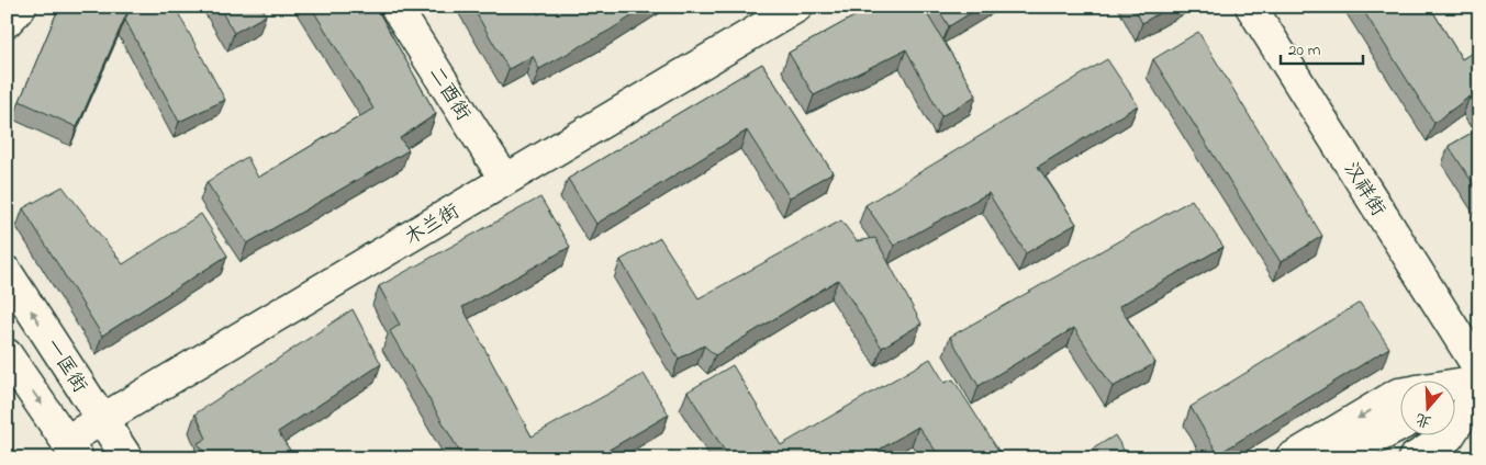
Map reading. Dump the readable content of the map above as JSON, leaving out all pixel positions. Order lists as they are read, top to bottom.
{
  "streets": {
    "street": [
      "二酉街",
      "汉祥街",
      "木兰街",
      "一匡街"
    ]
  },
  "crossings": [
    ["二酉街", "木兰街"],
    ["木兰街", "一匡街"]
  ],
  "scale_bar": "20 m",
  "north": "bottom"
}
